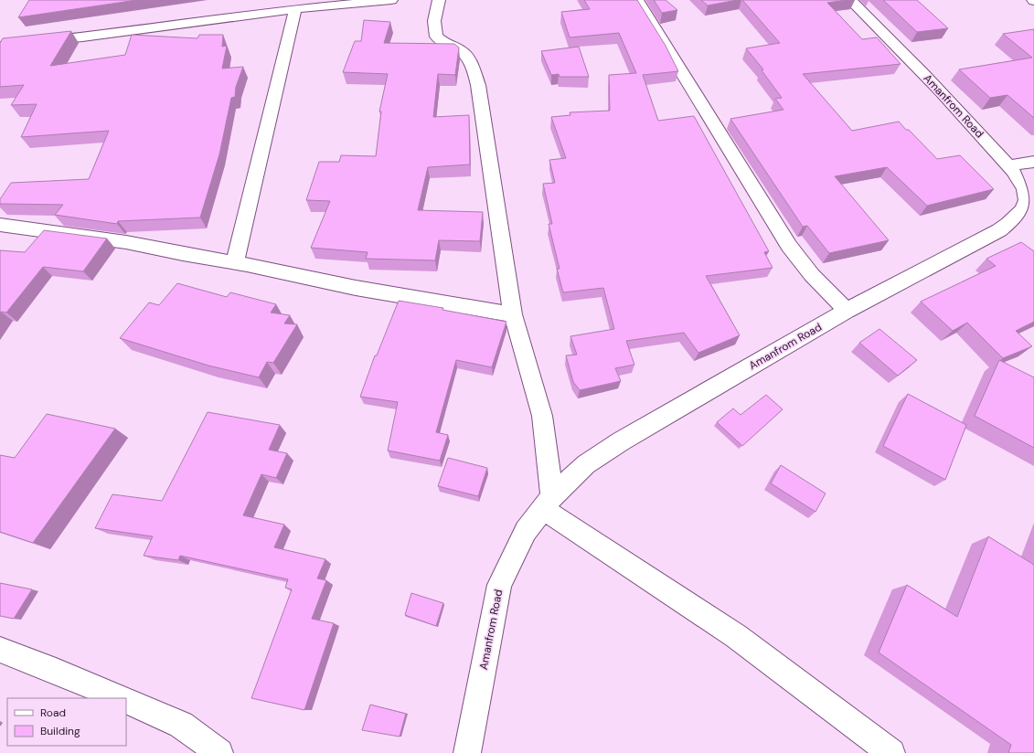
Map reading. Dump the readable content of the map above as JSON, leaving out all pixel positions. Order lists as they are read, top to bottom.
{
  "streets": {
    "street": ["Amanfrom Road"]
  },
  "legend": ["Road", "Building"]
}
